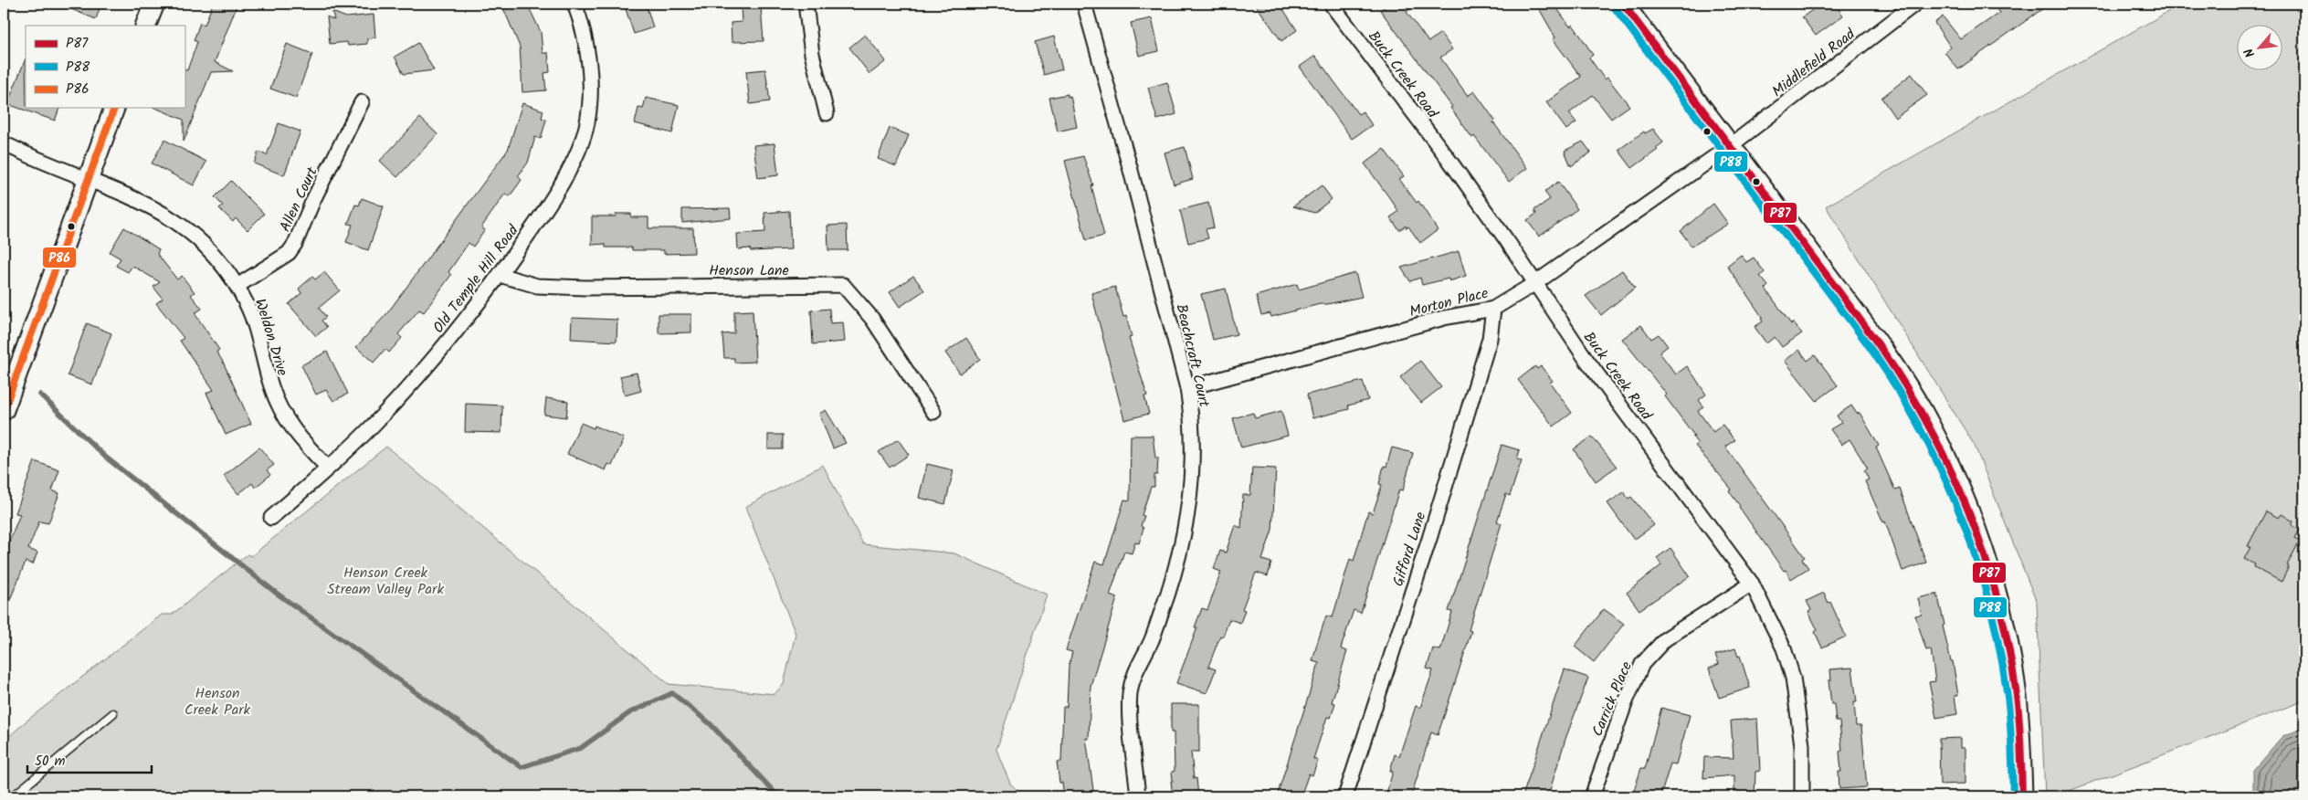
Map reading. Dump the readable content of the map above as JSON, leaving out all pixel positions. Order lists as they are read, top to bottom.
{
  "streets": {
    "street": [
      "Middlefield Road",
      "Buck Creek Road",
      "Allen Court",
      "Henson Lane",
      "Old Temple Hill Road",
      "Morton Place",
      "Weldon Drive",
      "Beachcraft Court",
      "Gifford Lane",
      "Carrick Place"
    ]
  },
  "crossings": [
    ["Middlefield Road", "Morton Place"],
    ["Buck Creek Road", "Morton Place"],
    ["Buck Creek Road", "Carrick Place"],
    ["Allen Court", "Weldon Drive"],
    ["Henson Lane", "Old Temple Hill Road"],
    ["Old Temple Hill Road", "Weldon Drive"],
    ["Morton Place", "Beachcraft Court"],
    ["Morton Place", "Gifford Lane"]
  ],
  "parks": ["Henson Creek Stream Valley Park", "Henson Creek Park"],
  "lines": ["transit line P87", "transit line P88", "transit line P86"],
  "legend": ["P87", "P88", "P86"],
  "scale_bar": "50 m",
  "north": "bottom left"
}
